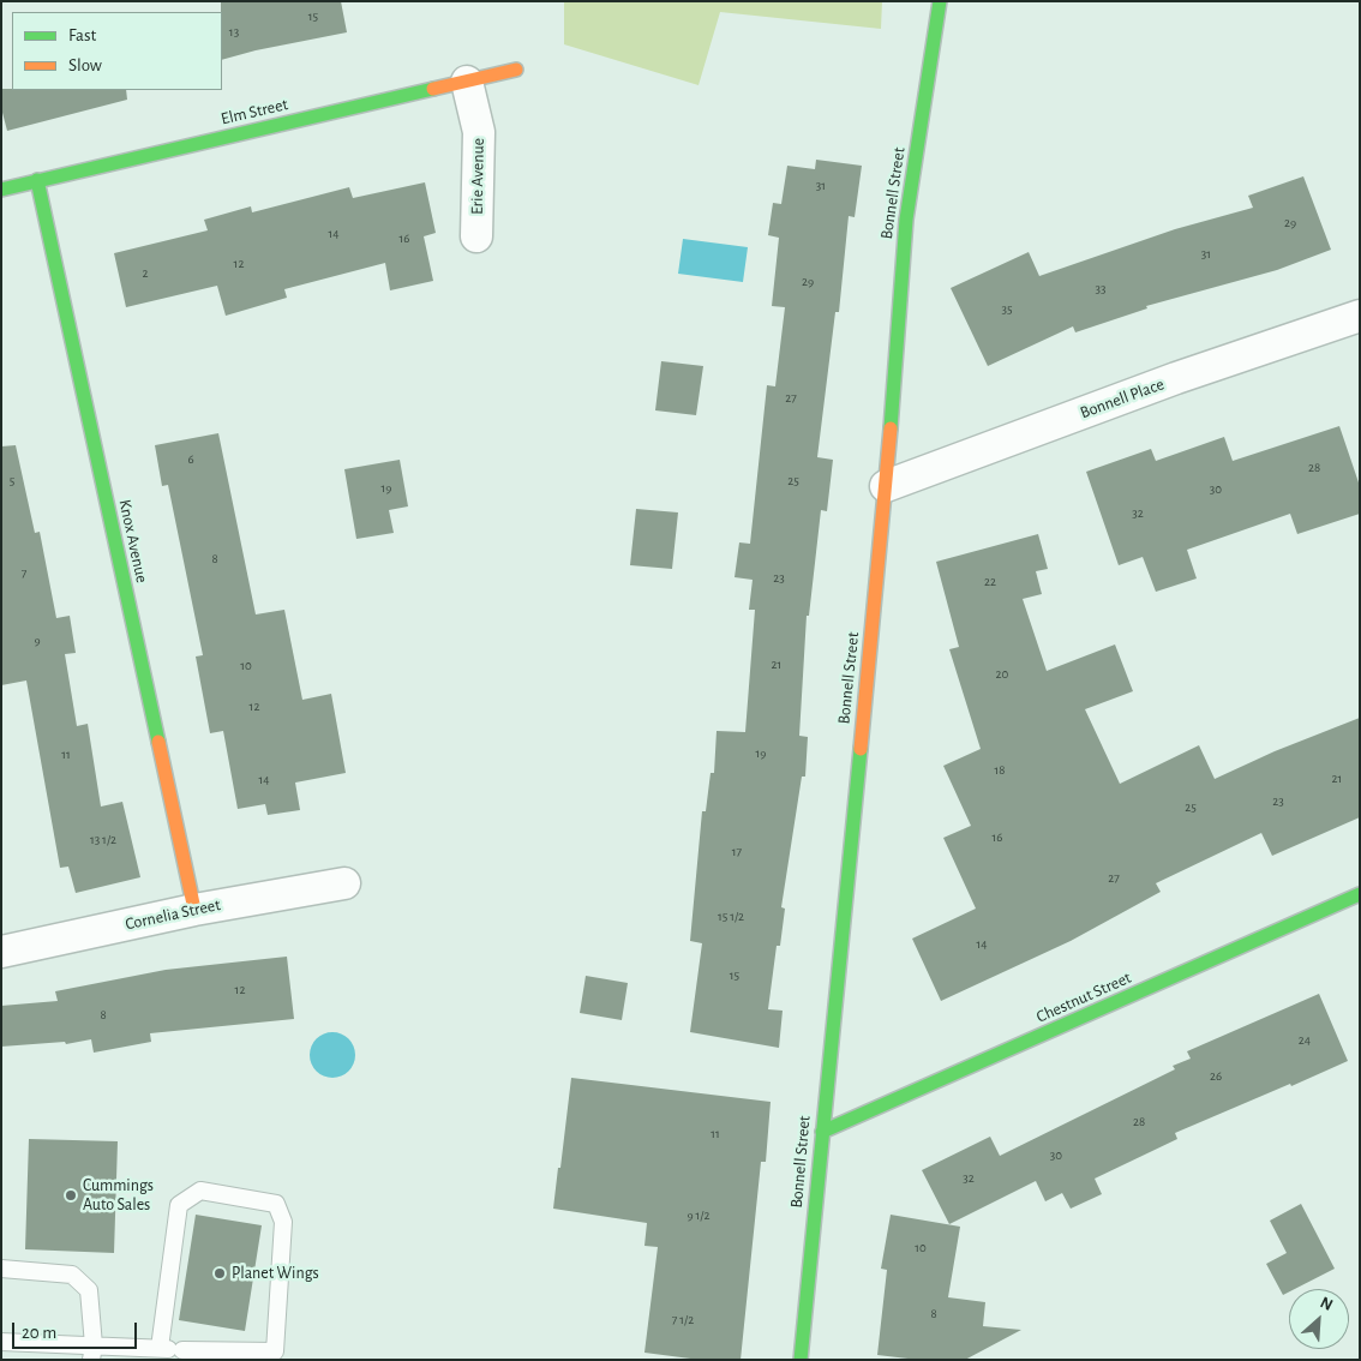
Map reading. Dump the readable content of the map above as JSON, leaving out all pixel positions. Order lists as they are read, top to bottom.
{
  "streets": {
    "street": [
      "Elm Street",
      "Erie Avenue",
      "Bonnell Street",
      "Bonnell Place",
      "Knox Avenue",
      "Cornelia Street",
      "Chestnut Street"
    ]
  },
  "crossings": [
    ["Elm Street", "Erie Avenue"],
    ["Elm Street", "Knox Avenue"],
    ["Bonnell Street", "Bonnell Place"],
    ["Bonnell Street", "Chestnut Street"],
    ["Knox Avenue", "Cornelia Street"]
  ],
  "places": ["Cummings Auto Sales", "Planet Wings"],
  "house_numbers": [
    "15",
    "13",
    "31",
    "29",
    "14",
    "16",
    "31",
    "12",
    "2",
    "29",
    "33",
    "35",
    "27",
    "6",
    "28",
    "5",
    "25",
    "19",
    "30",
    "32",
    "8",
    "7",
    "23",
    "22",
    "9",
    "21",
    "10",
    "20",
    "12",
    "19",
    "11",
    "18",
    "21",
    "14",
    "23",
    "25",
    "16",
    "13 1/2",
    "17",
    "27",
    "15 1/2",
    "14",
    "15",
    "12",
    "8",
    "24",
    "26",
    "28",
    "11",
    "30",
    "32",
    "9 1/2",
    "10",
    "8",
    "7 1/2"
  ],
  "legend": ["Fast", "Slow"],
  "scale_bar": "20 m",
  "north": "top right"
}
